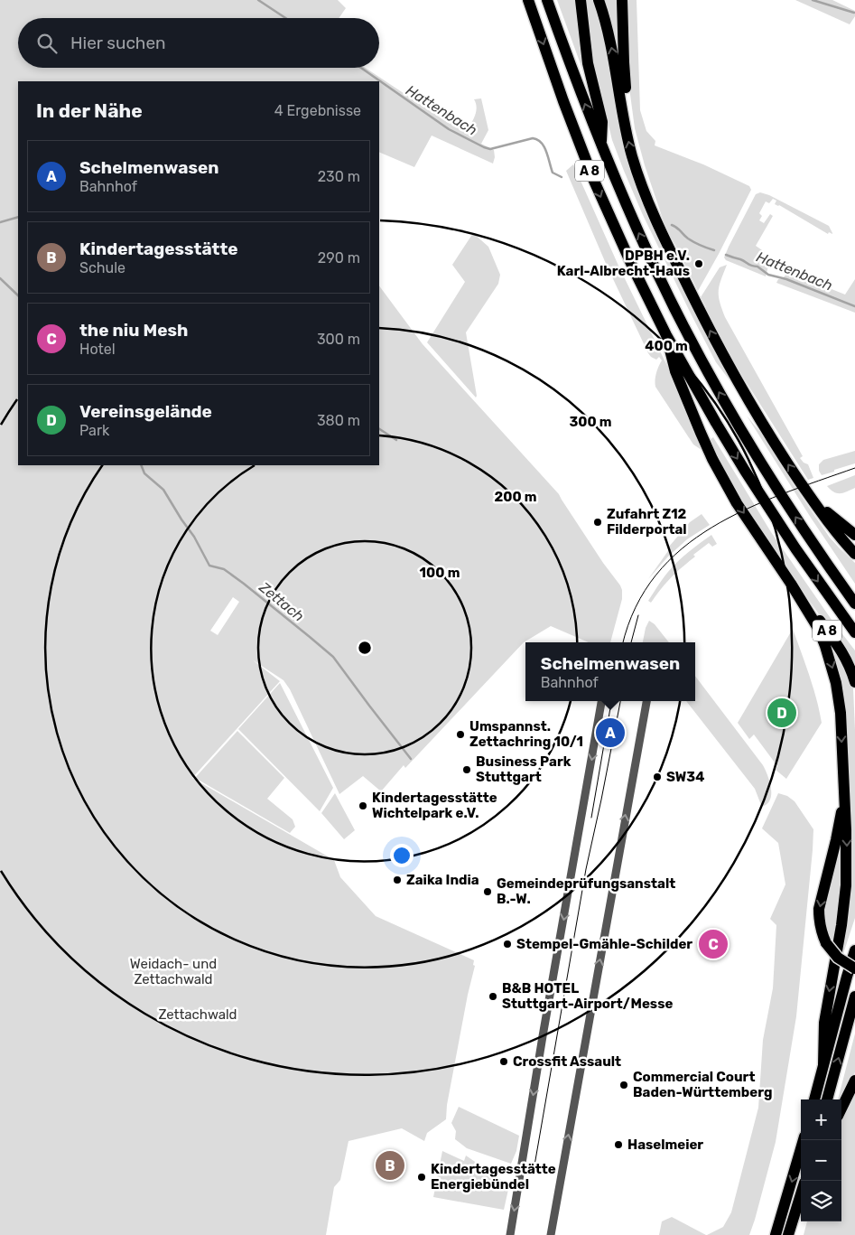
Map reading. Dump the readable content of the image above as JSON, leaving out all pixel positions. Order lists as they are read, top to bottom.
{
  "streets": {
    "highway": ["A 8"]
  },
  "water": ["Hattenbach", "Zettach"],
  "parks": ["Weidach- und Zettachwald", "Zettachwald"],
  "places": [
    "DPBH e.V. Karl-Albrecht-Haus",
    "Zufahrt Z12 Filderportal",
    "Umspannst. Zettachring 10/1",
    "Business Park Stuttgart",
    "SW34",
    "Kindertagesstätte Wichtelpark e.V.",
    "Zaika India",
    "Gemeindeprüfungsanstalt B.-W.",
    "Stempel-Gmähle-Schilder",
    "B&B HOTEL Stuttgart-Airport/Messe",
    "Crossfit Assault",
    "Commercial Court Baden-Württemberg",
    "Haselmeier",
    "Kindertagesstätte Energiebündel"
  ],
  "page": {
    "search": "Hier suchen",
    "heading": ["In der Nähe", "4 Ergebnisse"],
    "list": [
      {
        "mark": "A",
        "name": "Schelmenwasen",
        "note": "Bahnhof",
        "value": "230 m"
      },
      {
        "mark": "B",
        "name": "Kindertagesstätte",
        "note": "Schule",
        "value": "290 m"
      },
      {
        "mark": "C",
        "name": "the niu Mesh",
        "note": "Hotel",
        "value": "300 m"
      },
      {
        "mark": "D",
        "name": "Vereinsgelände",
        "note": "Park",
        "value": "380 m"
      }
    ],
    "popup": ["Schelmenwasen", "Bahnhof"],
    "pins": [
      "D",
      "A",
      "C",
      "B"
    ],
    "map_buttons": ["+", "−"]
  },
  "rings": [
    "400 m",
    "300 m",
    "200 m",
    "100 m"
  ]
}
